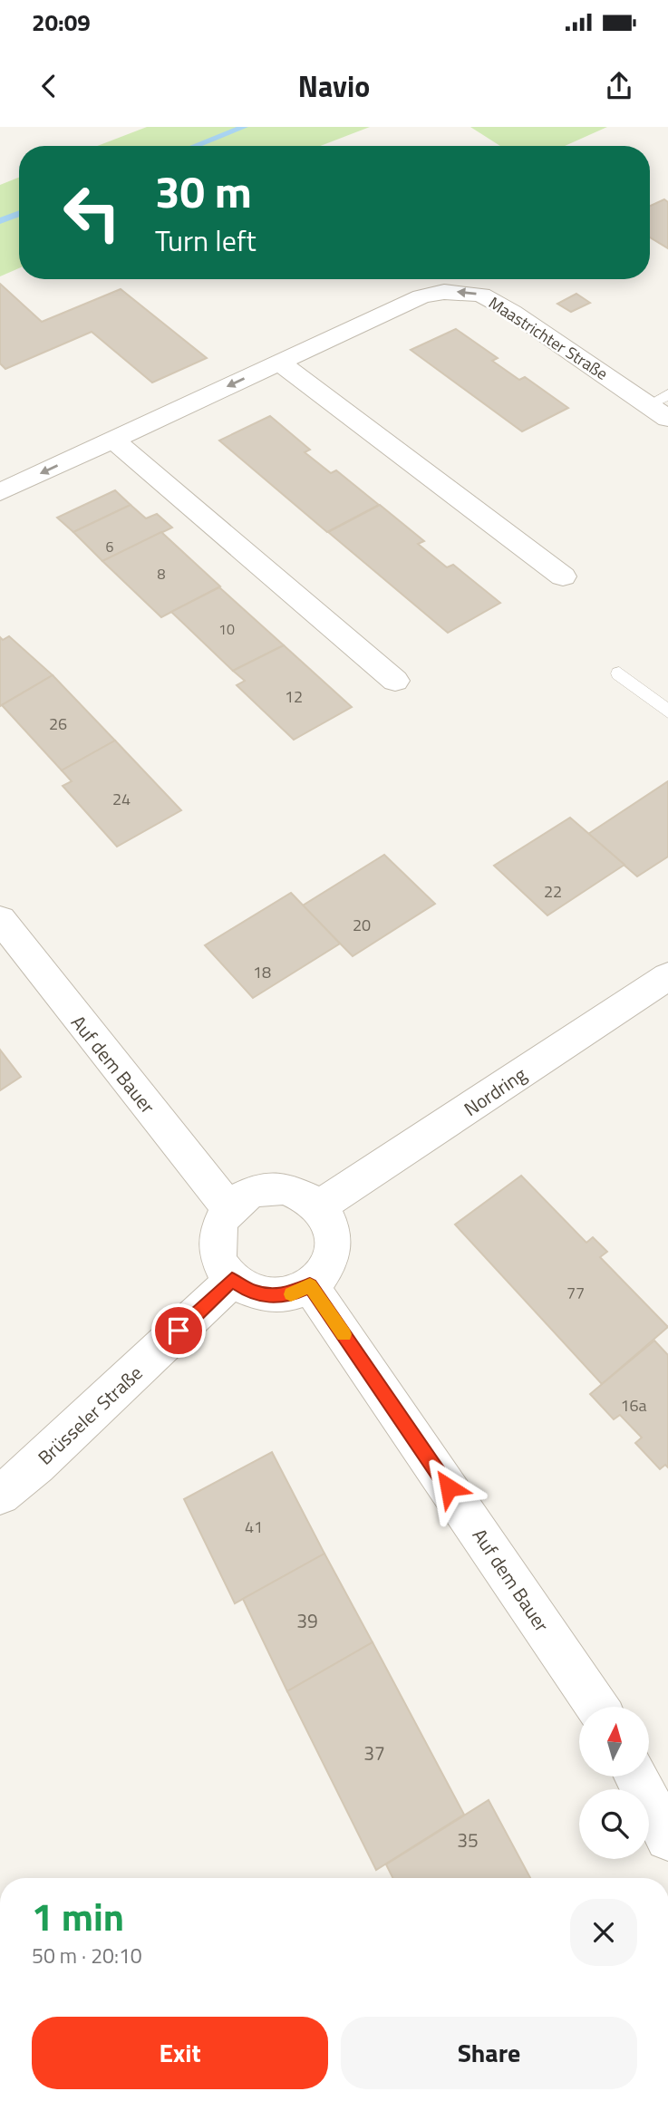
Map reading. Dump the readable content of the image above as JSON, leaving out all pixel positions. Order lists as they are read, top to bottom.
{
  "streets": {
    "street": [
      "Maastrichter Straße",
      "Auf dem Bauer",
      "Nordring",
      "Brüsseler Straße"
    ]
  },
  "crossings": [
    ["Auf dem Bauer", "Nordring"],
    ["Auf dem Bauer", "Brüsseler Straße"],
    ["Nordring", "Brüsseler Straße"]
  ],
  "one_way": ["Maastrichter Straße"],
  "house_numbers": [
    "6",
    "8",
    "10",
    "12",
    "26",
    "24",
    "22",
    "20",
    "18",
    "77",
    "16a",
    "41",
    "39",
    "37",
    "35"
  ],
  "north": "top",
  "page": {
    "status": "20:09",
    "header": "Navio",
    "turn": ["30 m", "Turn left"],
    "heading": ["1 min", "50 m · 20:10"],
    "buttons": ["Exit", "Share"]
  }
}
